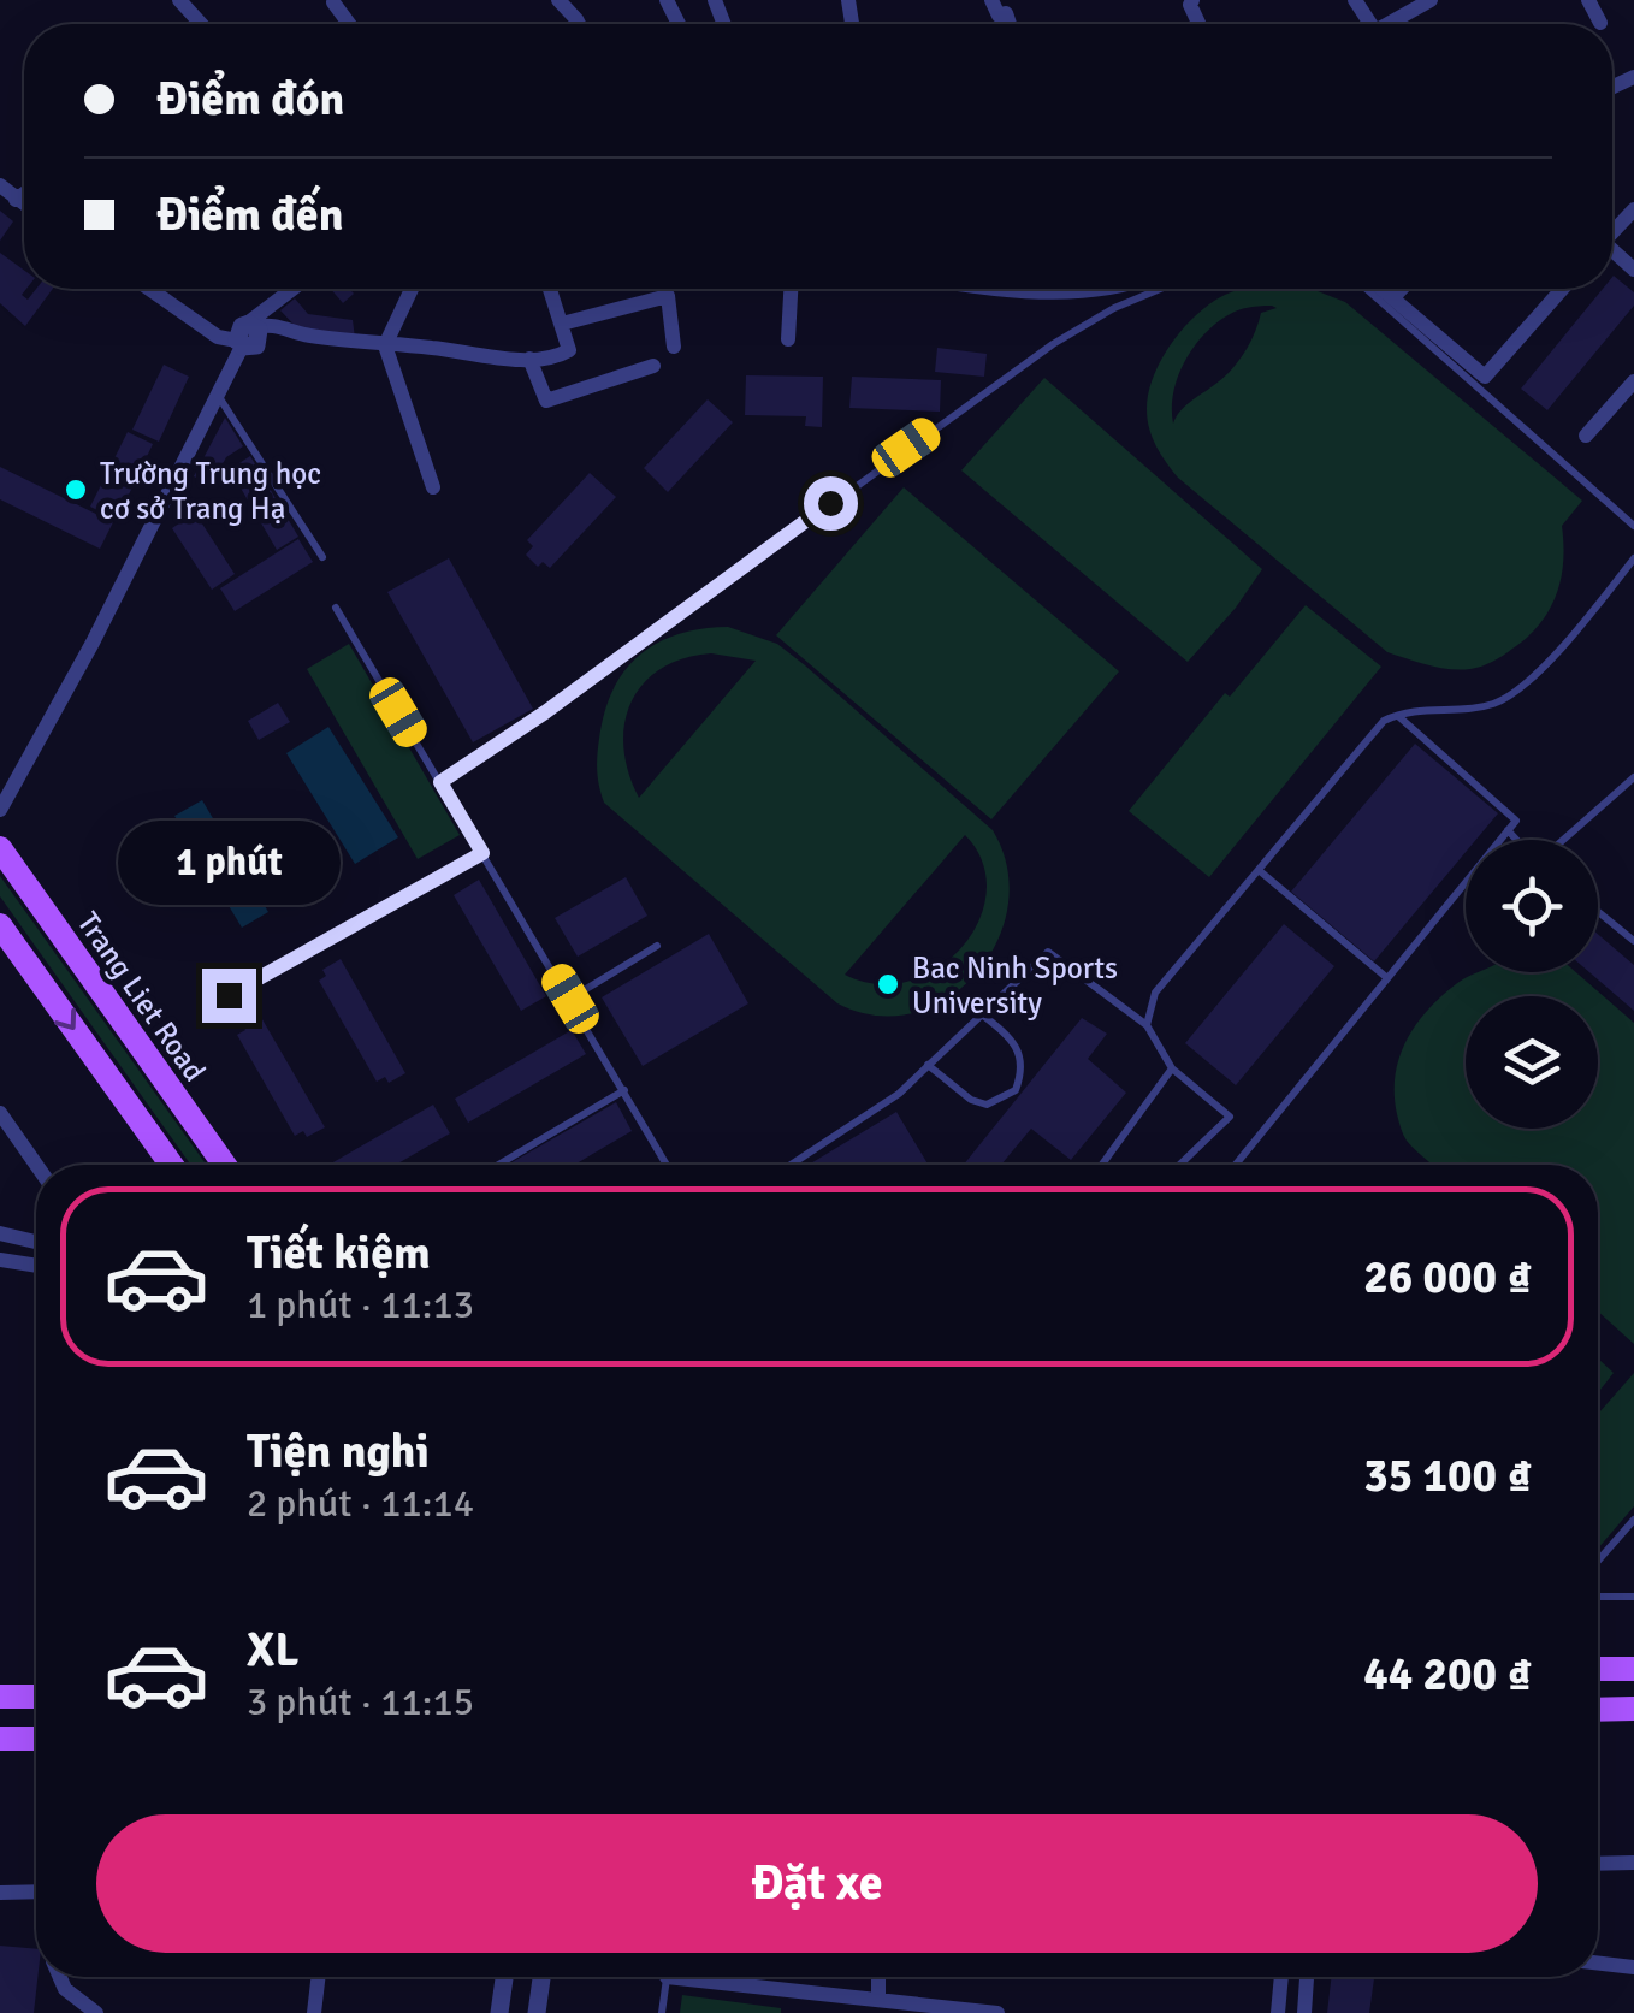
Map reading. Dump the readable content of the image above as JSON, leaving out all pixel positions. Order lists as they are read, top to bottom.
{
  "streets": {
    "main road": ["Trang Liet Road"]
  },
  "places": ["Trường Trung học cơ sở Trang Hạ", "Bac Ninh Sports University"],
  "page": {
    "banner": ["Điểm đón", "Điểm đến"],
    "bubble": "1 phút",
    "list": [
      {
        "name": "Tiết kiệm",
        "note": "1 phút · 11:13",
        "value": "26 000 ₫"
      },
      {
        "name": "Tiện nghi",
        "note": "2 phút · 11:14",
        "value": "35 100 ₫"
      },
      {
        "name": "XL",
        "note": "3 phút · 11:15",
        "value": "44 200 ₫"
      }
    ],
    "buttons": "Đặt xe"
  }
}
